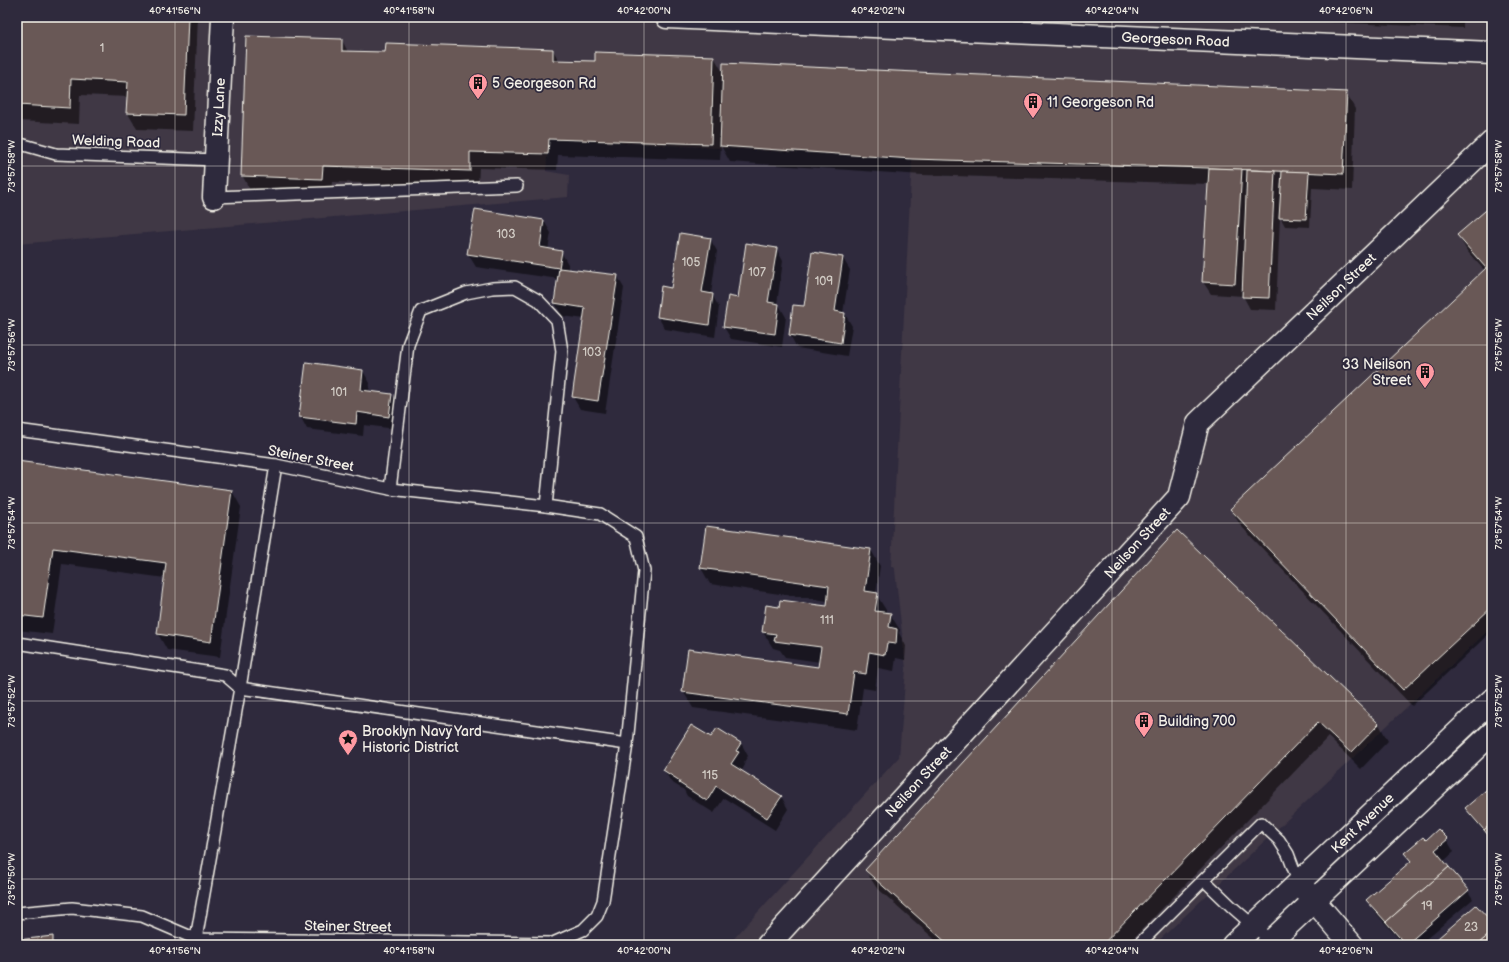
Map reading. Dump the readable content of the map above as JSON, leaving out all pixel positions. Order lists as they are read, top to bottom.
{
  "streets": {
    "street": [
      "Georgeson Road",
      "Izzy Lane",
      "Neilson Street",
      "Kent Avenue"
    ],
    "lane": ["Welding Road", "Steiner Street"]
  },
  "crossings": [
    ["Izzy Lane", "Welding Road"]
  ],
  "places": {
    "building": [
      "5 Georgeson Rd",
      "11 Georgeson Rd",
      "33 Neilson Street",
      "Building 700"
    ],
    "place": ["Brooklyn Navy Yard Historic District"]
  },
  "house_numbers": [
    "1",
    "103",
    "105",
    "107",
    "109",
    "103",
    "101",
    "111",
    "115",
    "19",
    "23"
  ],
  "coordinates": [
    "40°41'56\"N",
    "40°41'58\"N",
    "40°42'00\"N",
    "40°42'02\"N",
    "40°42'04\"N",
    "40°42'06\"N",
    "73°57'58\"W",
    "73°57'56\"W",
    "73°57'54\"W",
    "73°57'52\"W",
    "73°57'50\"W"
  ]
}
